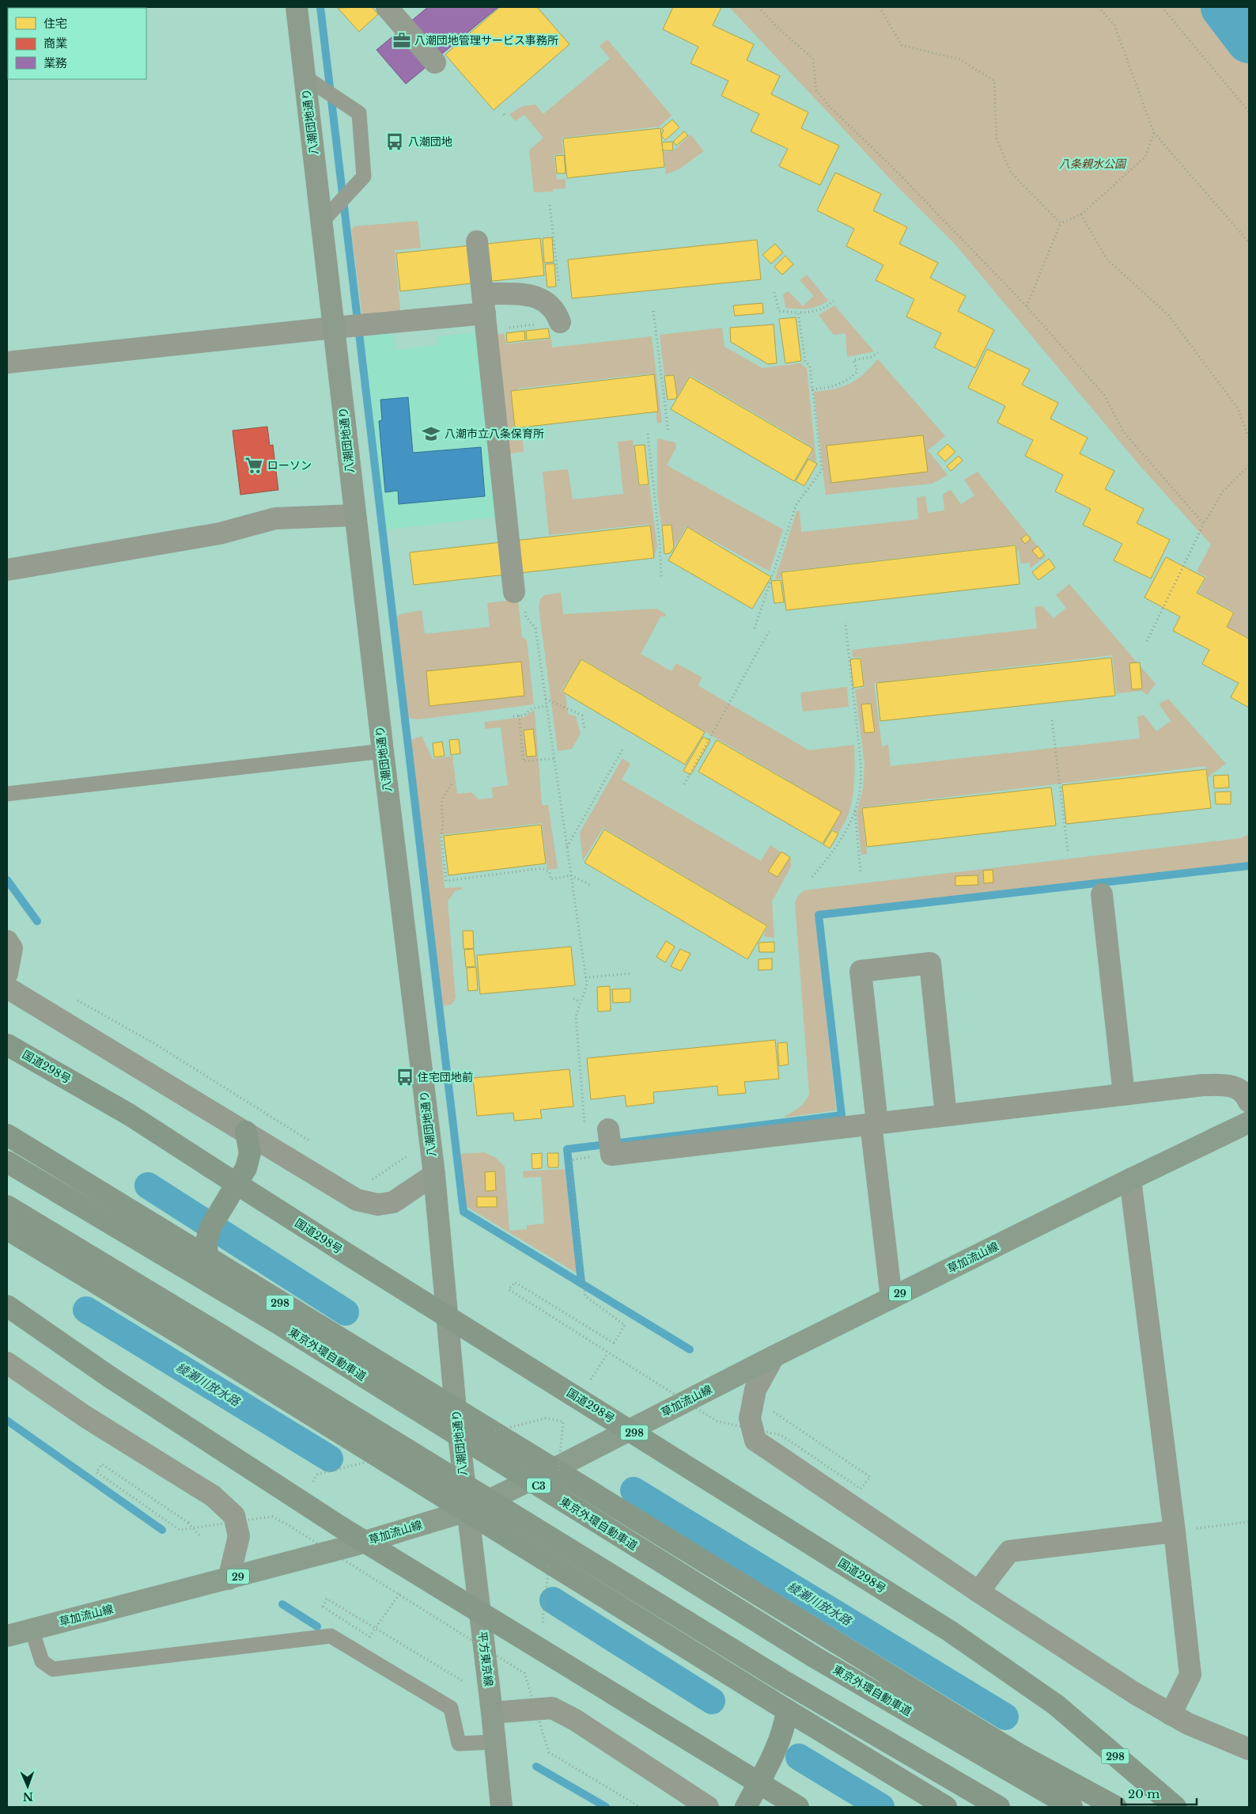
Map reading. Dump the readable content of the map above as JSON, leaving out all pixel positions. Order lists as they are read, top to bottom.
{
  "streets": {
    "highway": [
      "国道298号",
      "298",
      "東京外環自動車道",
      "C3"
    ],
    "main road": ["草加流山線", "29"],
    "street": ["八潮団地通り", "平方東京線"]
  },
  "crossings": [
    ["八潮団地通り", "草加流山線"],
    ["八潮団地通り", "298"],
    ["八潮団地通り", "平方東京線"],
    ["草加流山線", "298"],
    ["草加流山線", "平方東京線"]
  ],
  "water": ["綾瀬川放水路"],
  "parks": ["八条親水公園"],
  "places": {
    "office": ["八潮団地管理サービス事務所"],
    "bus stop": ["八潮団地", "住宅団地前"],
    "school or university": ["八潮市立八条保育所"],
    "supermarket": ["ローソン"]
  },
  "legend": ["住宅", "商業", "業務"],
  "scale_bar": "20 m",
  "north": "bottom"
}
